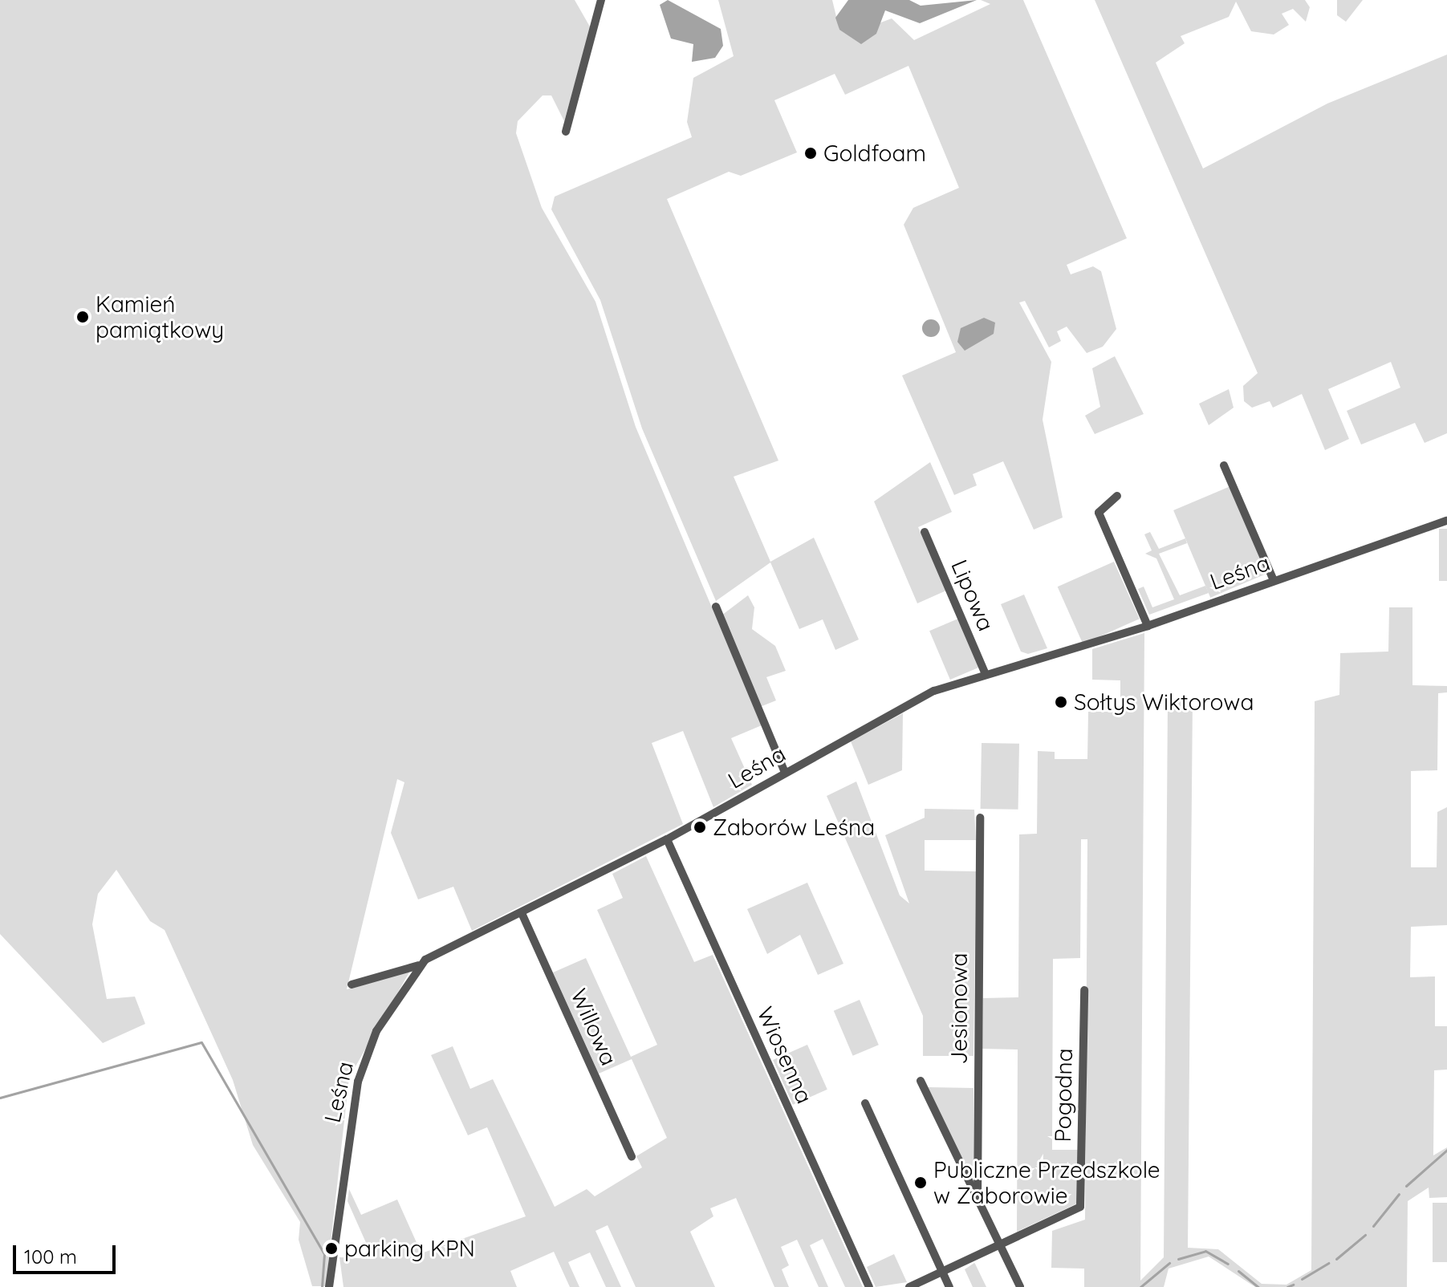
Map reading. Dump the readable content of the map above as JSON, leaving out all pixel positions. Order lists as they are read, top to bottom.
{
  "streets": {
    "street": [
      "Leśna",
      "Lipowa",
      "Jesionowa",
      "Willowa",
      "Wiosenna",
      "Pogodna"
    ]
  },
  "crossings": [
    ["Leśna", "Lipowa"],
    ["Leśna", "Willowa"],
    ["Leśna", "Wiosenna"]
  ],
  "places": [
    "Goldfoam",
    "Kamień pamiątkowy",
    "Sołtys Wiktorowa",
    "Zaborów Leśna",
    "Publiczne Przedszkole w Zaborowie",
    "parking KPN"
  ],
  "scale_bar": "100 m"
}
